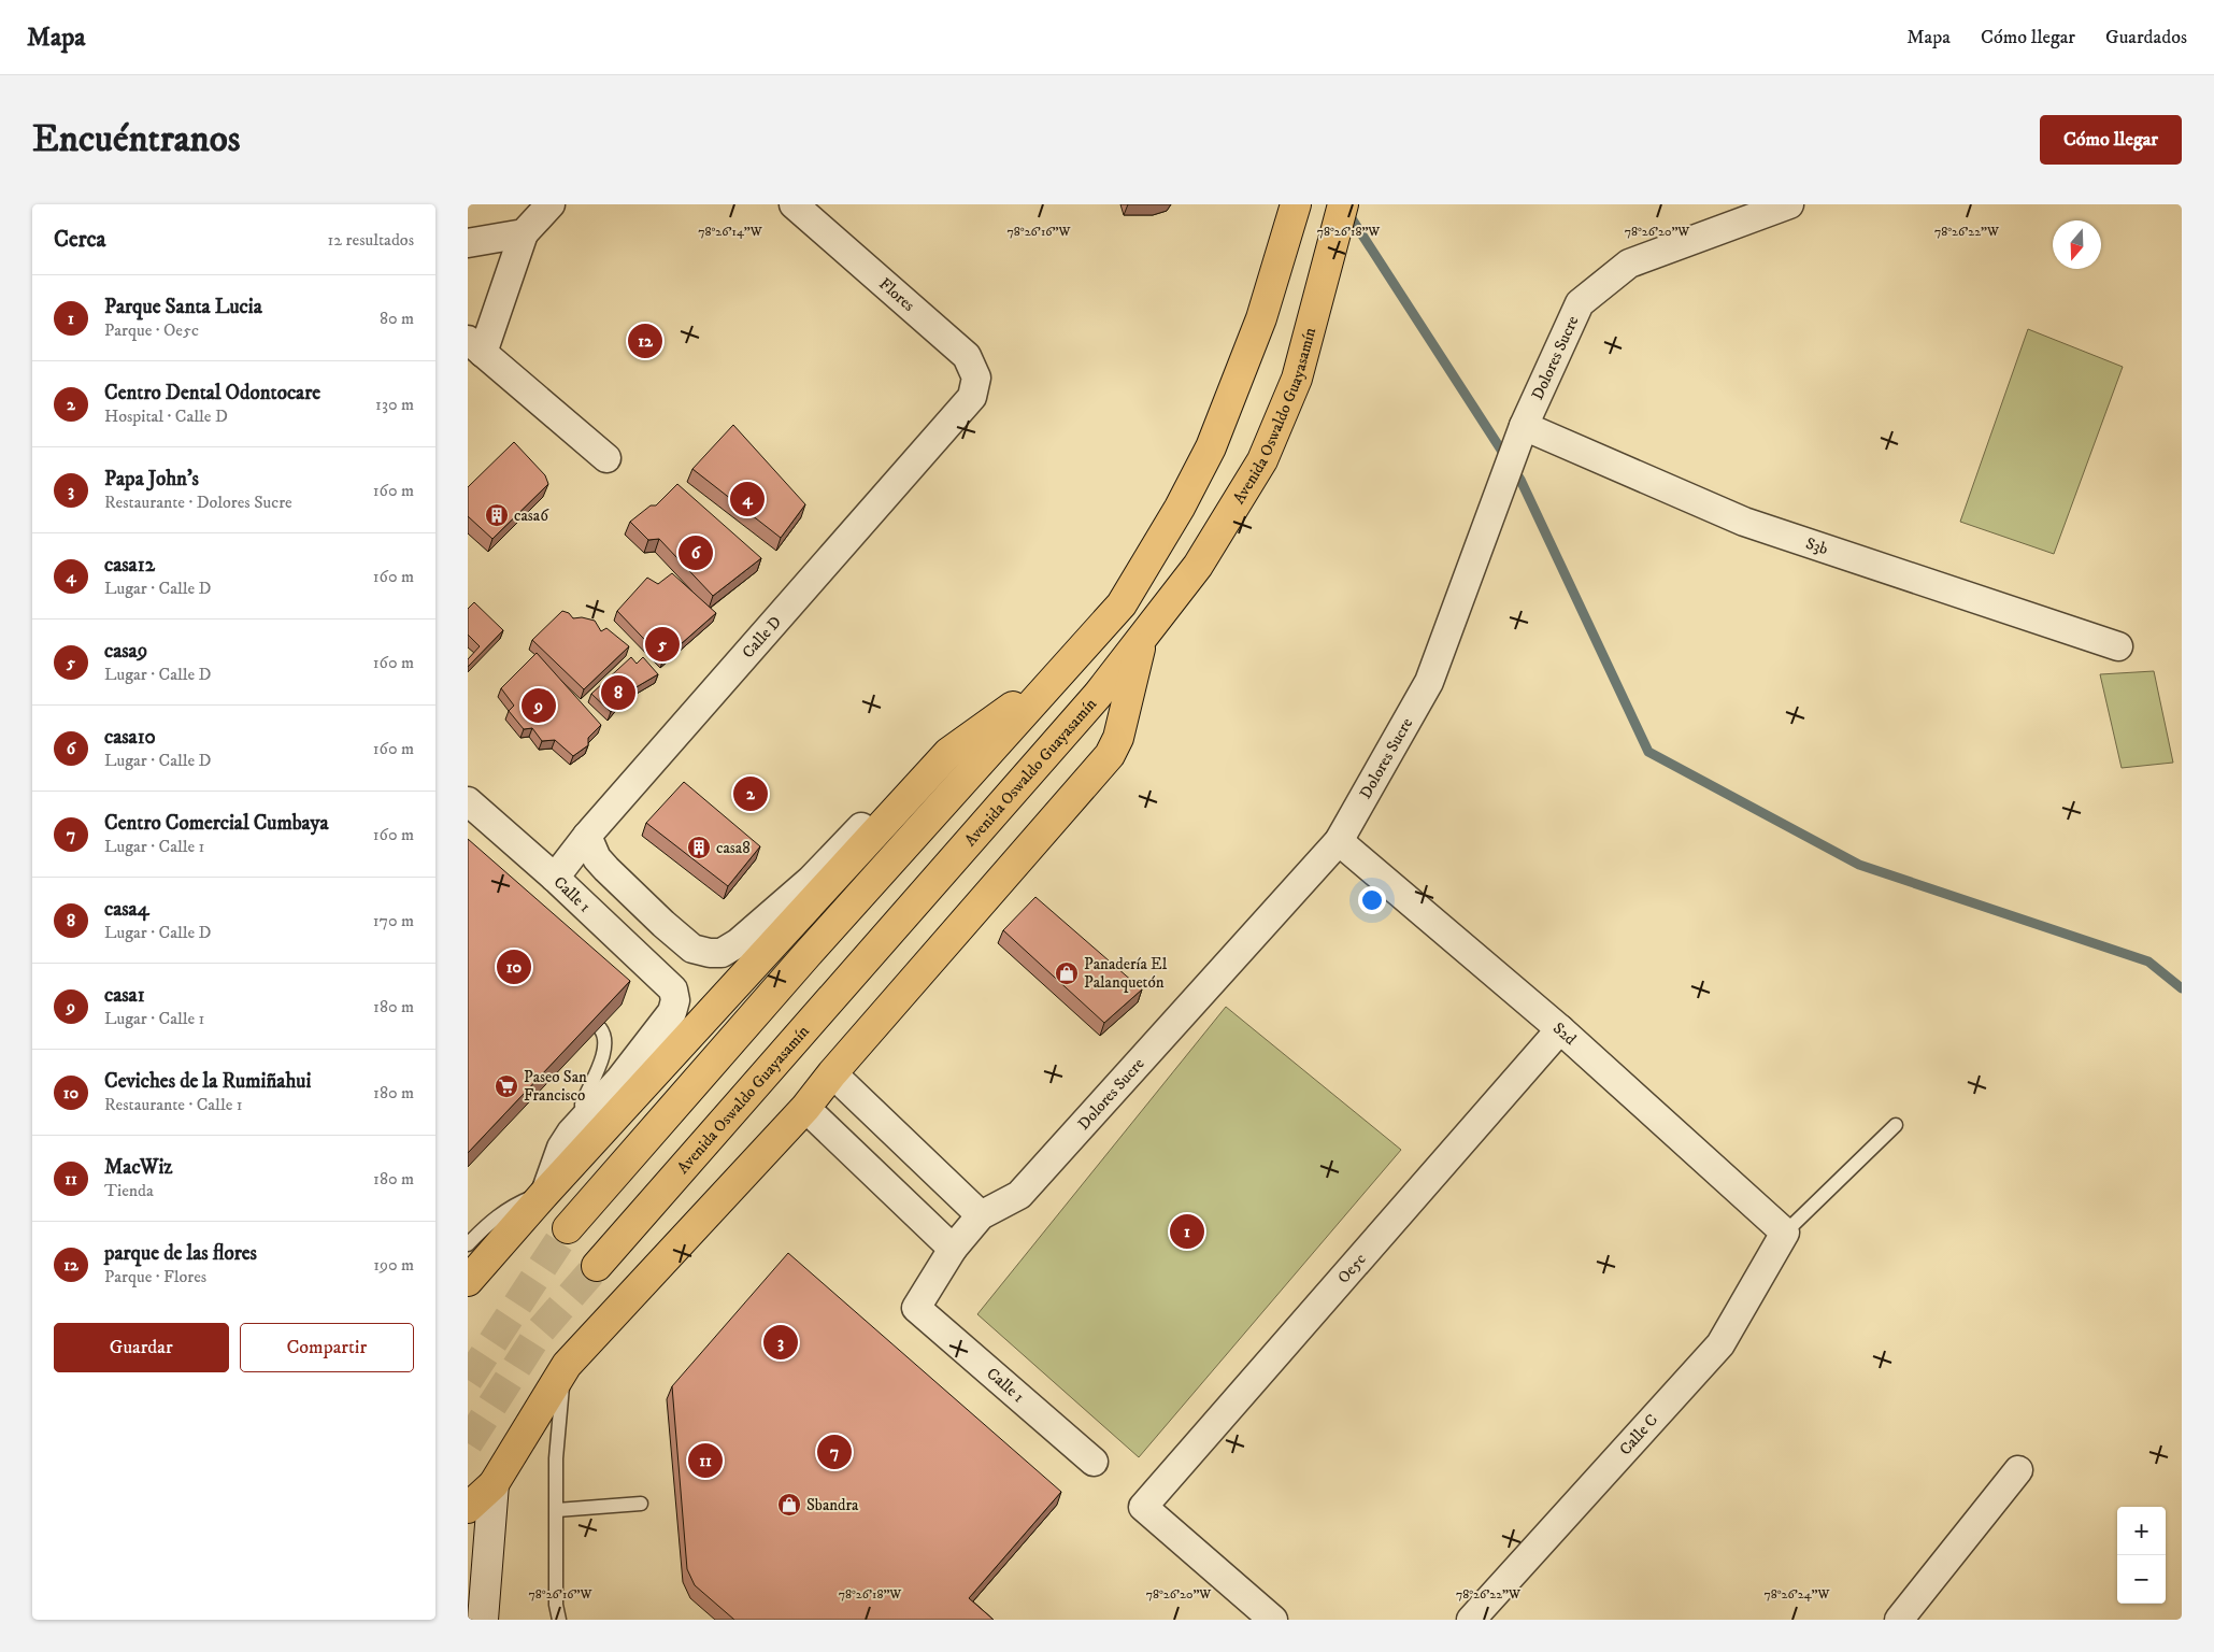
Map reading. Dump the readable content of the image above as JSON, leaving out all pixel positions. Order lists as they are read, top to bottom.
{
  "streets": {
    "main road": ["Avenida Oswaldo Guayasamín"],
    "street": [
      "Flores",
      "Dolores Sucre",
      "S3b",
      "Calle D",
      "Calle 1",
      "S2d",
      "Oe5c",
      "Calle C"
    ]
  },
  "crossings": [
    ["Flores", "Calle D"],
    ["Dolores Sucre", "S3b"],
    ["Dolores Sucre", "Calle 1"],
    ["Dolores Sucre", "S2d"],
    ["Calle D", "Calle 1"],
    ["S2d", "Oe5c"],
    ["S2d", "Calle C"]
  ],
  "places": {
    "building": ["casa6", "casa8"],
    "shop": ["Panadería El Palanquetón", "Sbandra"],
    "supermarket": ["Paseo San Francisco"]
  },
  "north": "bottom",
  "page": {
    "header": "Mapa",
    "nav": ["Mapa", "Cómo llegar", "Guardados"],
    "buttons": [
      "Cómo llegar",
      ["Guardar", "Compartir"]
    ],
    "title": "Encuéntranos",
    "heading": ["Cerca", "12 resultados"],
    "list": [
      {
        "mark": "1",
        "name": "Parque Santa Lucia",
        "note": "Parque · Oe5c",
        "value": "80 m"
      },
      {
        "mark": "2",
        "name": "Centro Dental Odontocare",
        "note": "Hospital · Calle D",
        "value": "130 m"
      },
      {
        "mark": "3",
        "name": "Papa John's",
        "note": "Restaurante · Dolores Sucre",
        "value": "160 m"
      },
      {
        "mark": "4",
        "name": "casa12",
        "note": "Lugar · Calle D",
        "value": "160 m"
      },
      {
        "mark": "5",
        "name": "casa9",
        "note": "Lugar · Calle D",
        "value": "160 m"
      },
      {
        "mark": "6",
        "name": "casa10",
        "note": "Lugar · Calle D",
        "value": "160 m"
      },
      {
        "mark": "7",
        "name": "Centro Comercial Cumbaya",
        "note": "Lugar · Calle 1",
        "value": "160 m"
      },
      {
        "mark": "8",
        "name": "casa4",
        "note": "Lugar · Calle D",
        "value": "170 m"
      },
      {
        "mark": "9",
        "name": "casa1",
        "note": "Lugar · Calle 1",
        "value": "180 m"
      },
      {
        "mark": "10",
        "name": "Ceviches de la Rumiñahui",
        "note": "Restaurante · Calle 1",
        "value": "180 m"
      },
      {
        "mark": "11",
        "name": "MacWiz",
        "note": "Tienda",
        "value": "180 m"
      },
      {
        "mark": "12",
        "name": "parque de las flores",
        "note": "Parque · Flores",
        "value": "190 m"
      }
    ],
    "pins": [
      "12",
      "4",
      "6",
      "5",
      "8",
      "9",
      "2",
      "10",
      "1",
      "3",
      "7",
      "11"
    ],
    "map_buttons": ["+", "−"]
  },
  "coordinates": [
    "78°26'14\"W",
    "78°26'16\"W",
    "78°26'18\"W",
    "78°26'20\"W",
    "78°26'22\"W",
    "78°26'24\"W"
  ]
}
